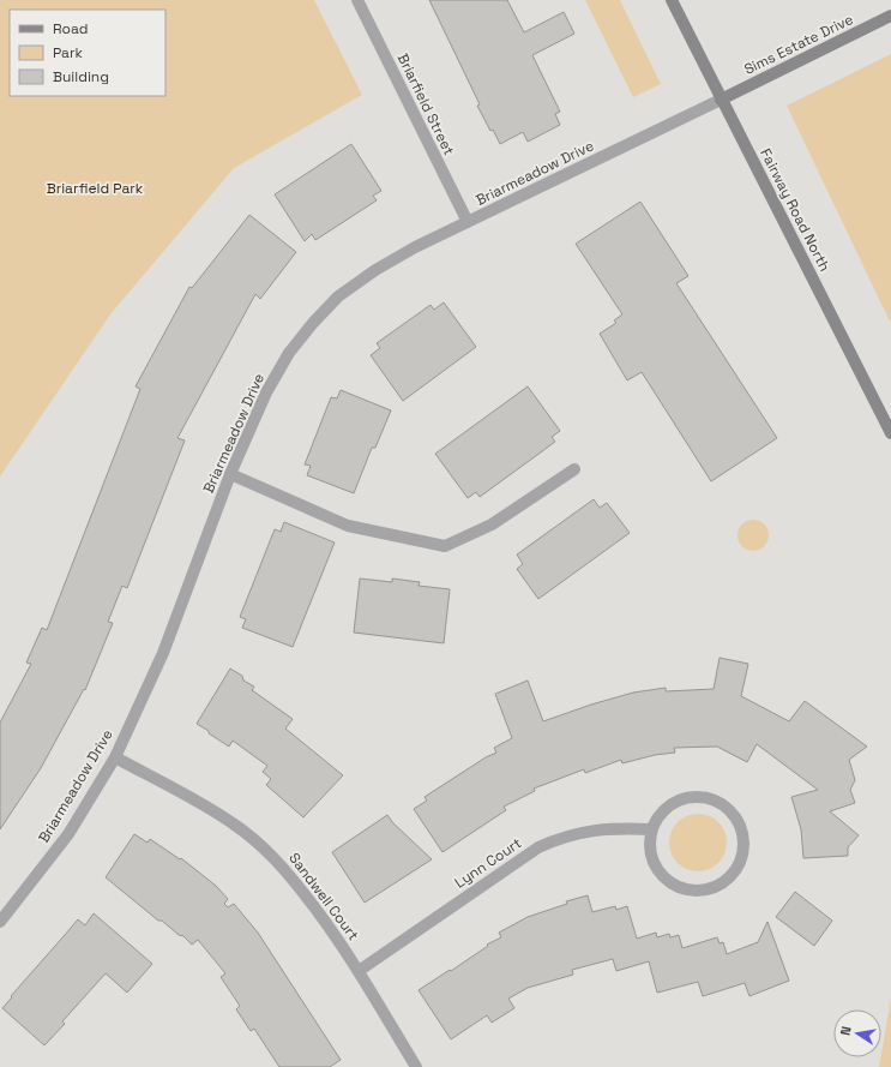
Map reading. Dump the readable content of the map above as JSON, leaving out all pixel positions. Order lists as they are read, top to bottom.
{
  "streets": {
    "main road": ["Sims Estate Drive", "Fairway Road North"],
    "street": [
      "Briarfield Street",
      "Briarmeadow Drive",
      "Lynn Court",
      "Sandwell Court"
    ]
  },
  "crossings": [
    ["Sims Estate Drive", "Briarmeadow Drive"],
    ["Sims Estate Drive", "Fairway Road North"],
    ["Briarfield Street", "Briarmeadow Drive"],
    ["Briarmeadow Drive", "Fairway Road North"],
    ["Briarmeadow Drive", "Sandwell Court"],
    ["Lynn Court", "Sandwell Court"]
  ],
  "parks": ["Briarfield Park"],
  "legend": ["Road", "Park", "Building"],
  "north": "left"
}
